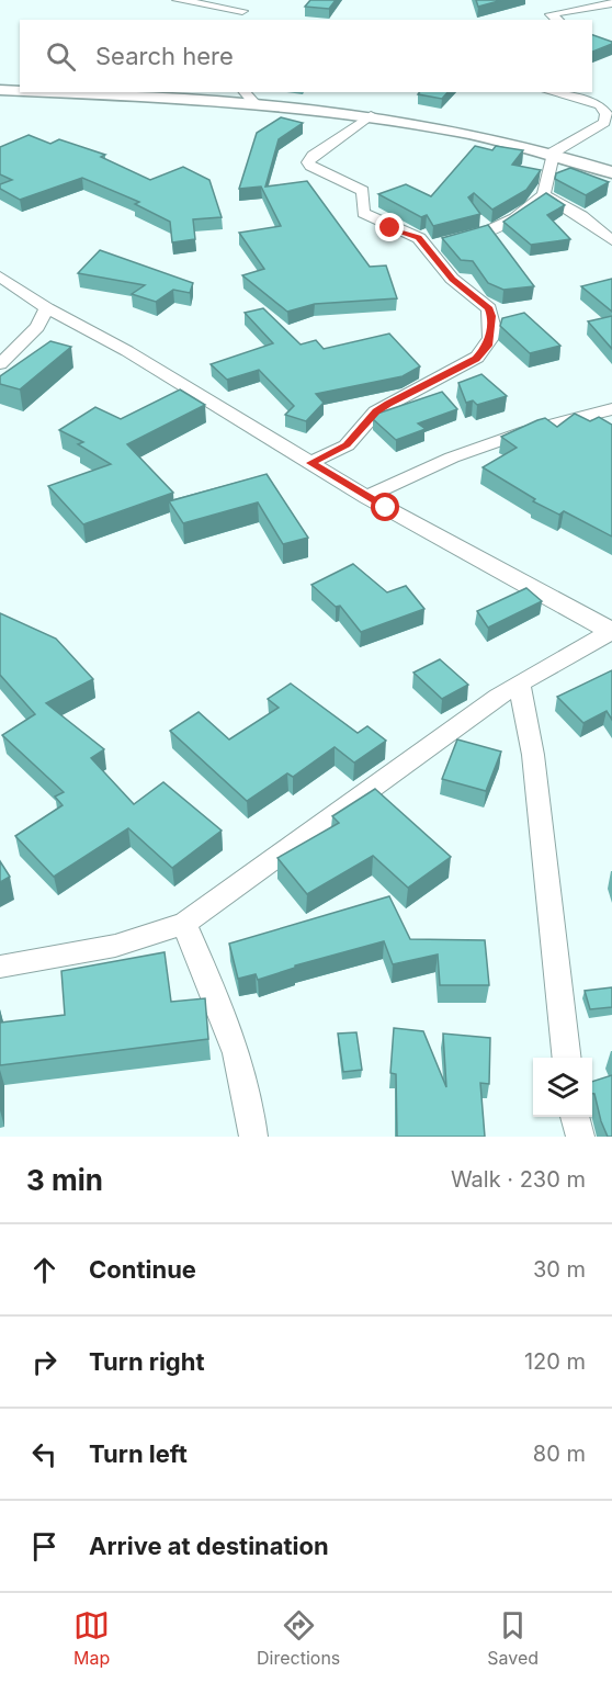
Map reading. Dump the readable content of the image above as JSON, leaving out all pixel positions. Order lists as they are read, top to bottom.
{
  "page": {
    "search": "Search here",
    "heading": ["3 min", "Walk · 230 m"],
    "list": [
      ["Continue", "30 m"],
      ["Turn right", "120 m"],
      ["Turn left", "80 m"],
      "Arrive at destination"
    ],
    "nav": ["Map", "Directions", "Saved"]
  }
}
